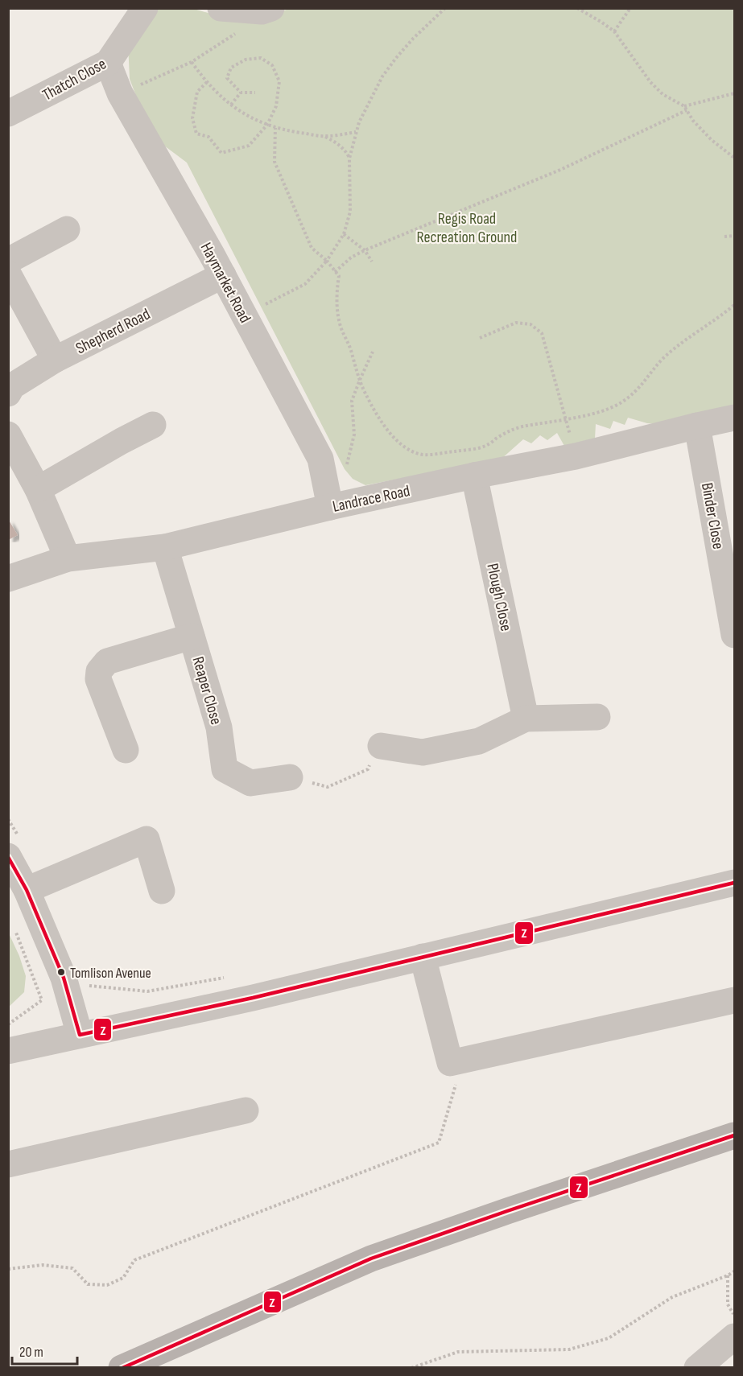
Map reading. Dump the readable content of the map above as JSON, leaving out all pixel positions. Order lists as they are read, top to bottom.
{
  "streets": {
    "street": [
      "Thatch Close",
      "Haymarket Road",
      "Shepherd Road",
      "Landrace Road",
      "Binder Close",
      "Plough Close",
      "Reaper Close"
    ]
  },
  "crossings": [
    ["Thatch Close", "Haymarket Road"],
    ["Haymarket Road", "Shepherd Road"],
    ["Haymarket Road", "Landrace Road"],
    ["Landrace Road", "Binder Close"],
    ["Landrace Road", "Plough Close"],
    ["Landrace Road", "Reaper Close"]
  ],
  "parks": ["Regis Road Recreation Ground"],
  "places": ["Tomlison Avenue"],
  "lines": ["transit line Z"],
  "scale_bar": "20 m"
}
